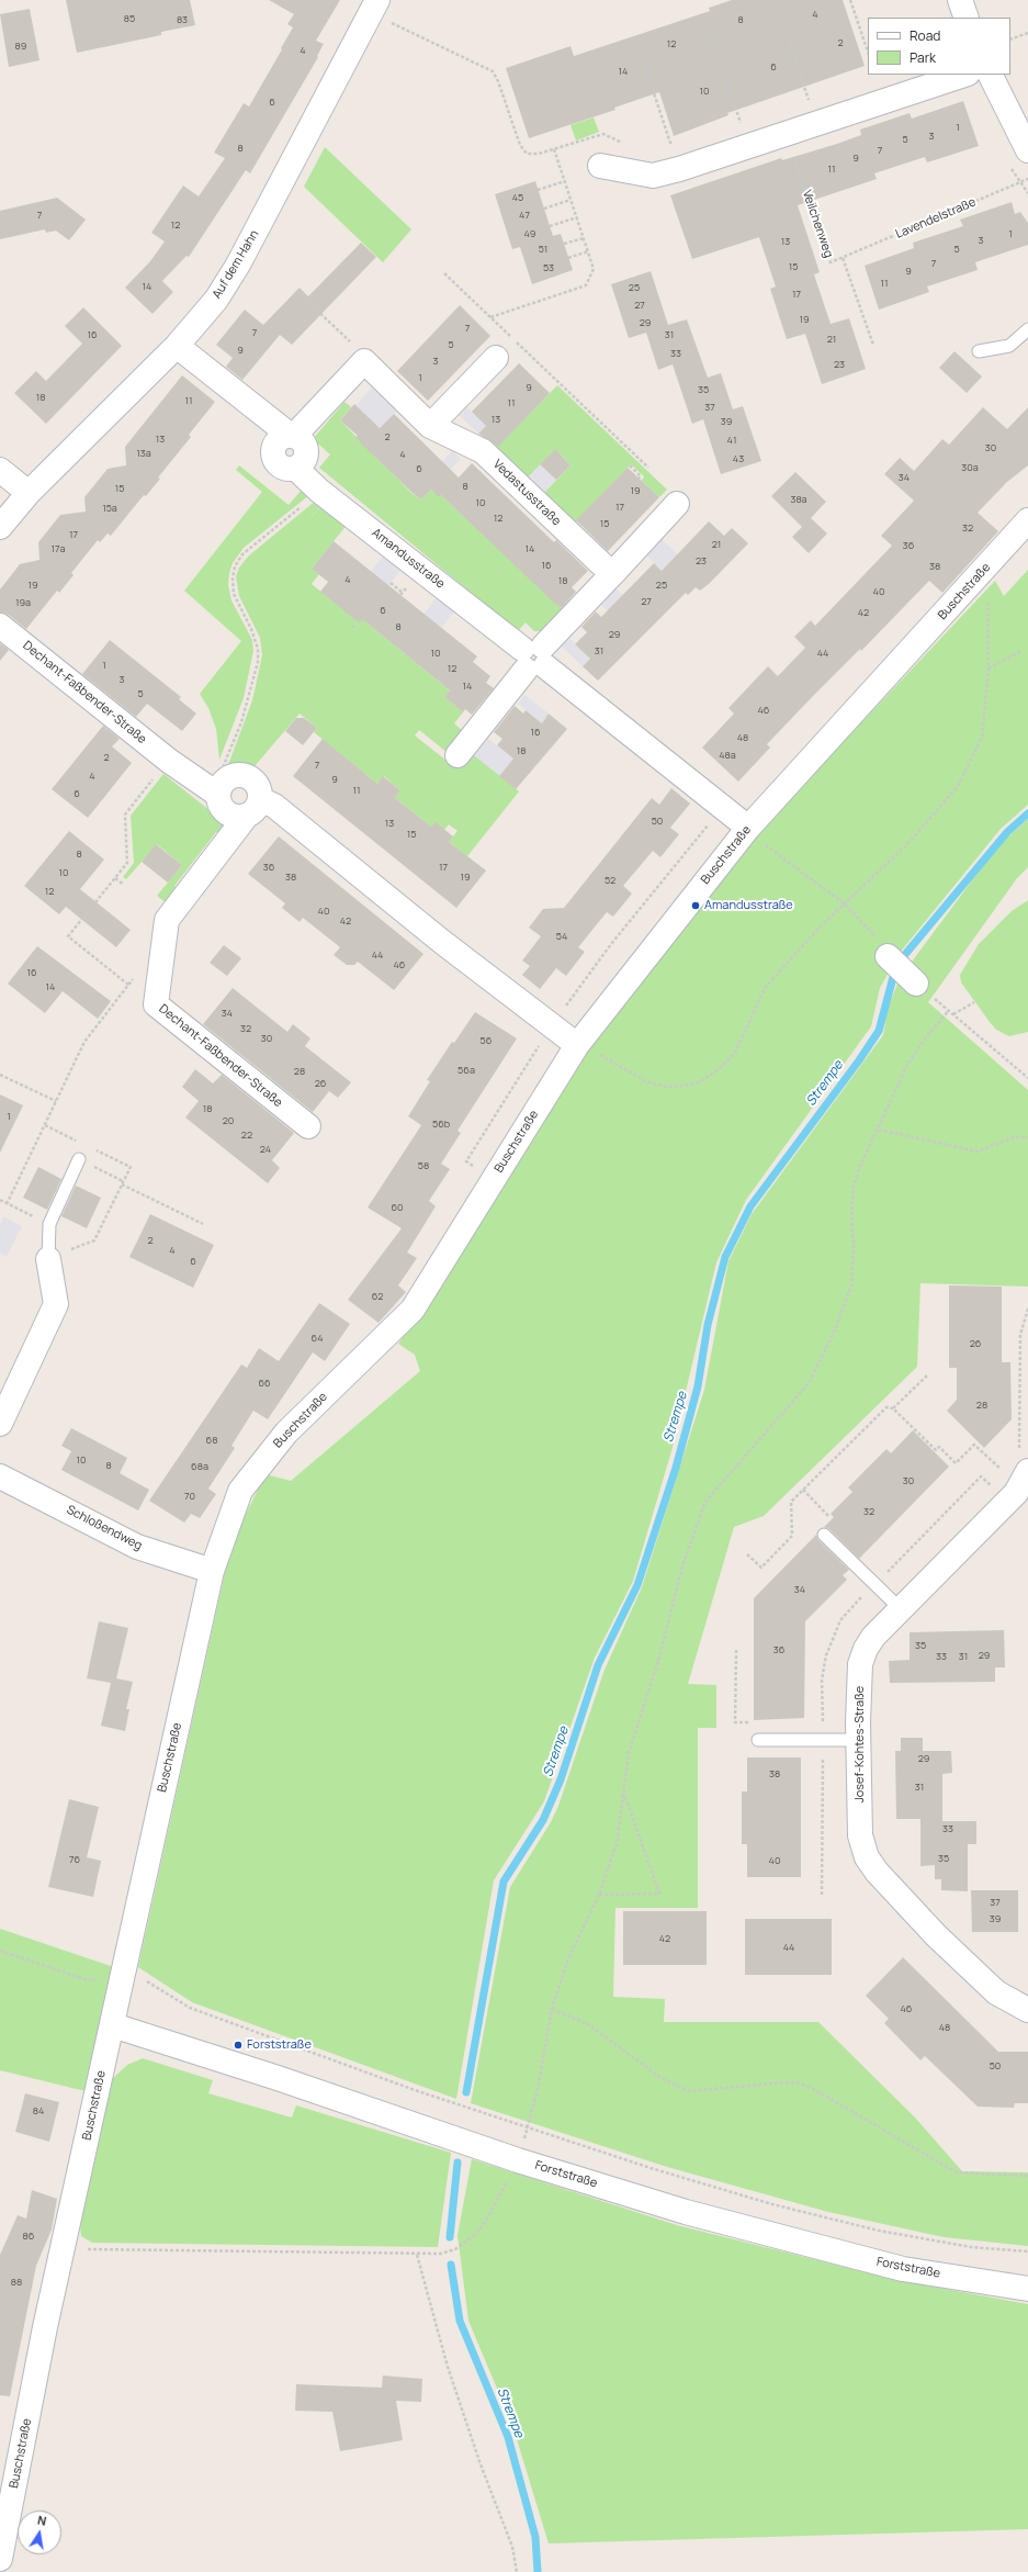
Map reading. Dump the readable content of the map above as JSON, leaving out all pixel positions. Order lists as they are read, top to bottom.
{
  "streets": {
    "street": [
      "Auf dem Hahn",
      "Vedastusstraße",
      "Amandusstraße",
      "Buschstraße",
      "Dechant-Faßbender-Straße",
      "Schloßendweg",
      "Josef-Kohtes-Straße",
      "Forststraße"
    ],
    "path": ["Lavendelstraße", "Veilchenweg"]
  },
  "crossings": [
    ["Lavendelstraße", "Veilchenweg"],
    ["Amandusstraße", "Buschstraße"],
    ["Buschstraße", "Dechant-Faßbender-Straße"],
    ["Buschstraße", "Schloßendweg"],
    ["Buschstraße", "Forststraße"]
  ],
  "water": ["Strempe"],
  "places": ["Amandusstraße", "Forststraße"],
  "house_numbers": [
    "4",
    "85",
    "83",
    "8",
    "2",
    "12",
    "89",
    "4",
    "6",
    "14",
    "10",
    "6",
    "1",
    "3",
    "5",
    "8",
    "7",
    "9",
    "11",
    "45",
    "7",
    "47",
    "12",
    "49",
    "1",
    "3",
    "13",
    "51",
    "5",
    "7",
    "15",
    "53",
    "9",
    "11",
    "14",
    "25",
    "17",
    "27",
    "19",
    "29",
    "7",
    "7",
    "16",
    "31",
    "21",
    "5",
    "9",
    "33",
    "3",
    "23",
    "1",
    "9",
    "35",
    "18",
    "11",
    "11",
    "37",
    "13",
    "39",
    "2",
    "13",
    "41",
    "30",
    "13a",
    "4",
    "43",
    "30a",
    "6",
    "34",
    "8",
    "15",
    "19",
    "38a",
    "10",
    "17",
    "15a",
    "12",
    "15",
    "32",
    "17",
    "21",
    "36",
    "17a",
    "14",
    "23",
    "16",
    "38",
    "4",
    "18",
    "19",
    "25",
    "40",
    "27",
    "19a",
    "6",
    "42",
    "8",
    "29",
    "31",
    "10",
    "44",
    "1",
    "12",
    "3",
    "14",
    "5",
    "46",
    "16",
    "48",
    "18",
    "48a",
    "2",
    "7",
    "4",
    "9",
    "11",
    "6",
    "50",
    "13",
    "15",
    "8",
    "36",
    "17",
    "10",
    "38",
    "19",
    "52",
    "12",
    "40",
    "42",
    "54",
    "44",
    "46",
    "16",
    "14",
    "34",
    "32",
    "30",
    "56",
    "56a",
    "28",
    "26",
    "18",
    "1",
    "20",
    "56b",
    "22",
    "24",
    "58",
    "60",
    "2",
    "4",
    "6",
    "62",
    "64",
    "26",
    "66",
    "28",
    "68",
    "10",
    "8",
    "68a",
    "30",
    "70",
    "32",
    "34",
    "35",
    "36",
    "29",
    "33",
    "31",
    "29",
    "38",
    "31",
    "33",
    "35",
    "76",
    "40",
    "37",
    "39",
    "42",
    "44",
    "46",
    "48",
    "50",
    "84",
    "86",
    "88"
  ],
  "legend": ["Road", "Park"],
  "north": "top"
}
